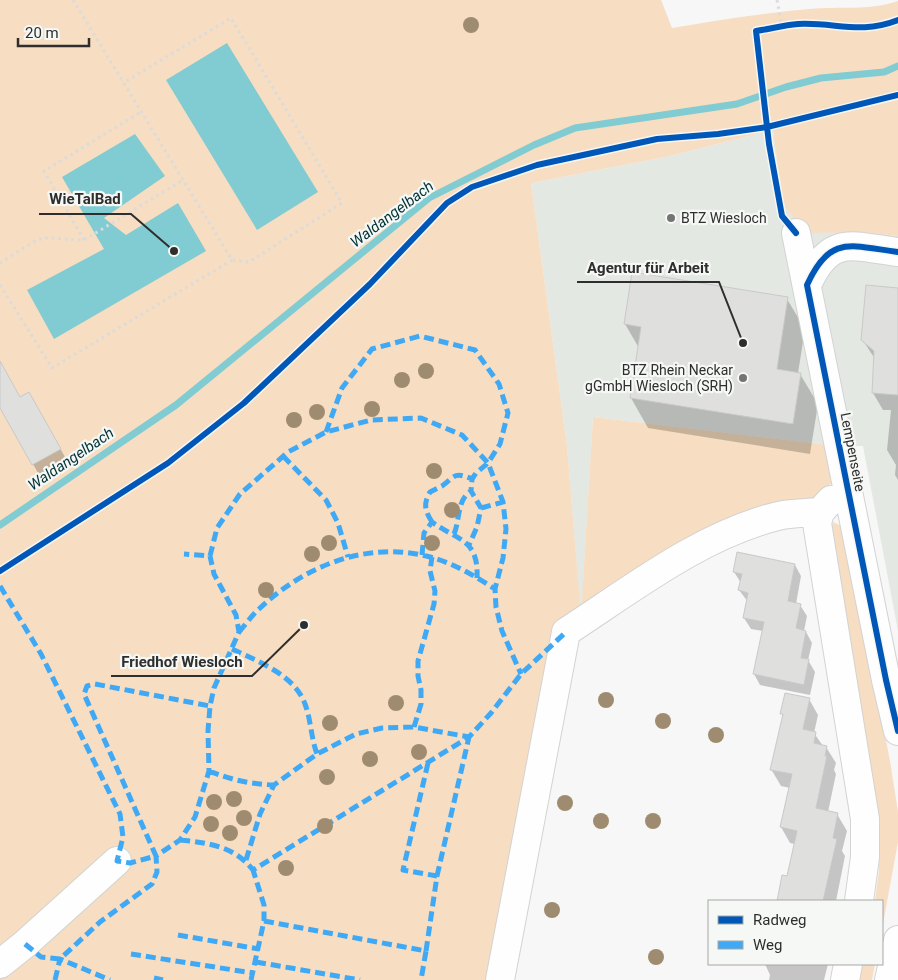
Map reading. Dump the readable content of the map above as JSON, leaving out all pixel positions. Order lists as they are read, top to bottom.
{
  "streets": {
    "street": ["Lempenseite"]
  },
  "water": ["Waldangelbach"],
  "places": [
    "BTZ Wiesloch",
    "WieTalBad",
    "Agentur für Arbeit",
    "BTZ Rhein Neckar gGmbH Wiesloch (SRH)",
    "Friedhof Wiesloch"
  ],
  "legend": ["Radweg", "Weg"],
  "scale_bar": "20 m"
}
